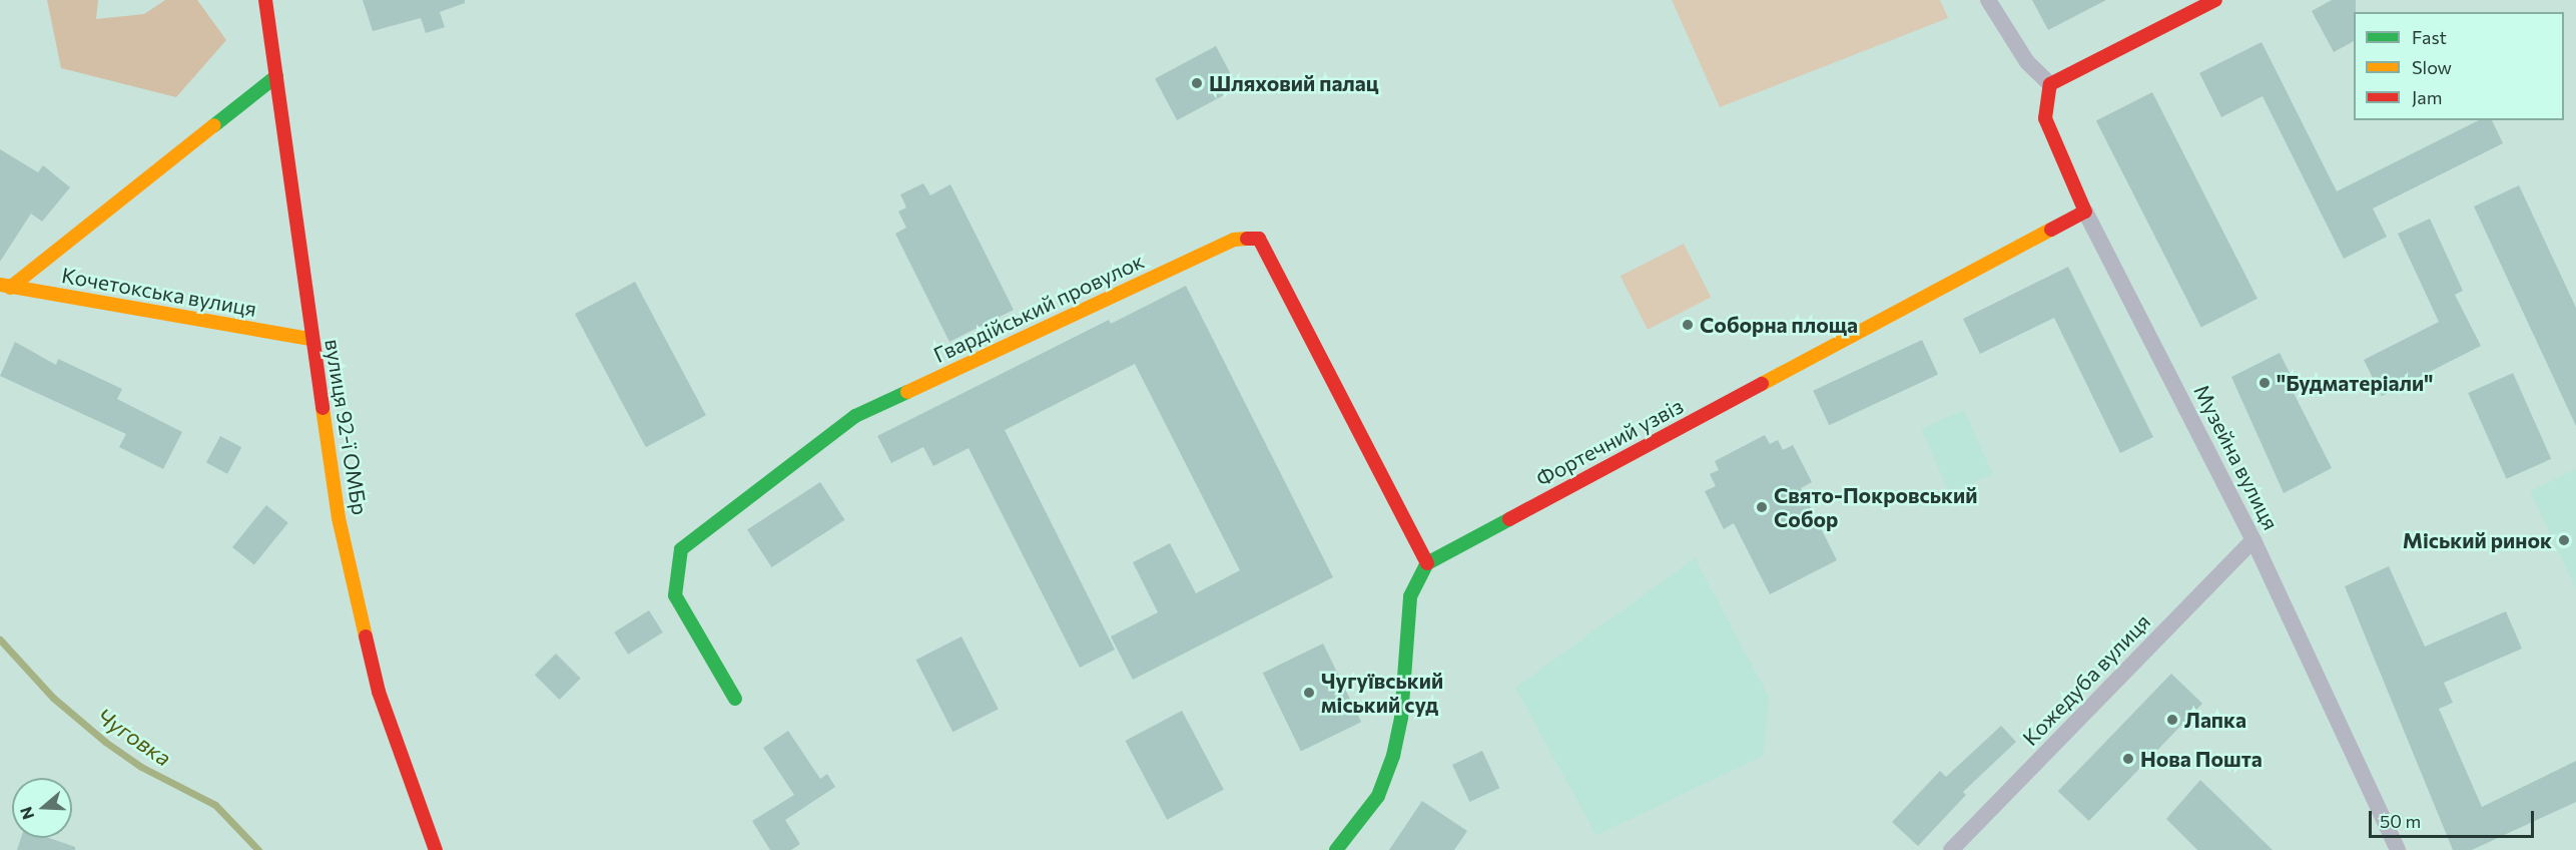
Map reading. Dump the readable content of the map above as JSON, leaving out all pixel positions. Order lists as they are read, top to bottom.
{
  "streets": {
    "main road": [
      "Кочетокська вулиця",
      "Гвардійський провулок",
      "вулиця 92-ї ОМБр",
      "Фортечний узвіз",
      "Музейна вулиця"
    ],
    "street": ["Кожедуба вулиця"]
  },
  "crossings": [
    ["Кочетокська вулиця", "вулиця 92-ї ОМБр"],
    ["Гвардійський провулок", "Фортечний узвіз"],
    ["Фортечний узвіз", "Музейна вулиця"],
    ["Музейна вулиця", "Кожедуба вулиця"]
  ],
  "water": ["Чуговка"],
  "places": [
    "Шляховий палац",
    "Соборна площа",
    "\"Будматеріали\"",
    "Свято-Покровський Собор",
    "Міський ринок",
    "Чугуївський міський суд",
    "Лапка",
    "Нова Пошта"
  ],
  "legend": ["Fast", "Slow", "Jam"],
  "scale_bar": "50 m",
  "north": "left"
}
